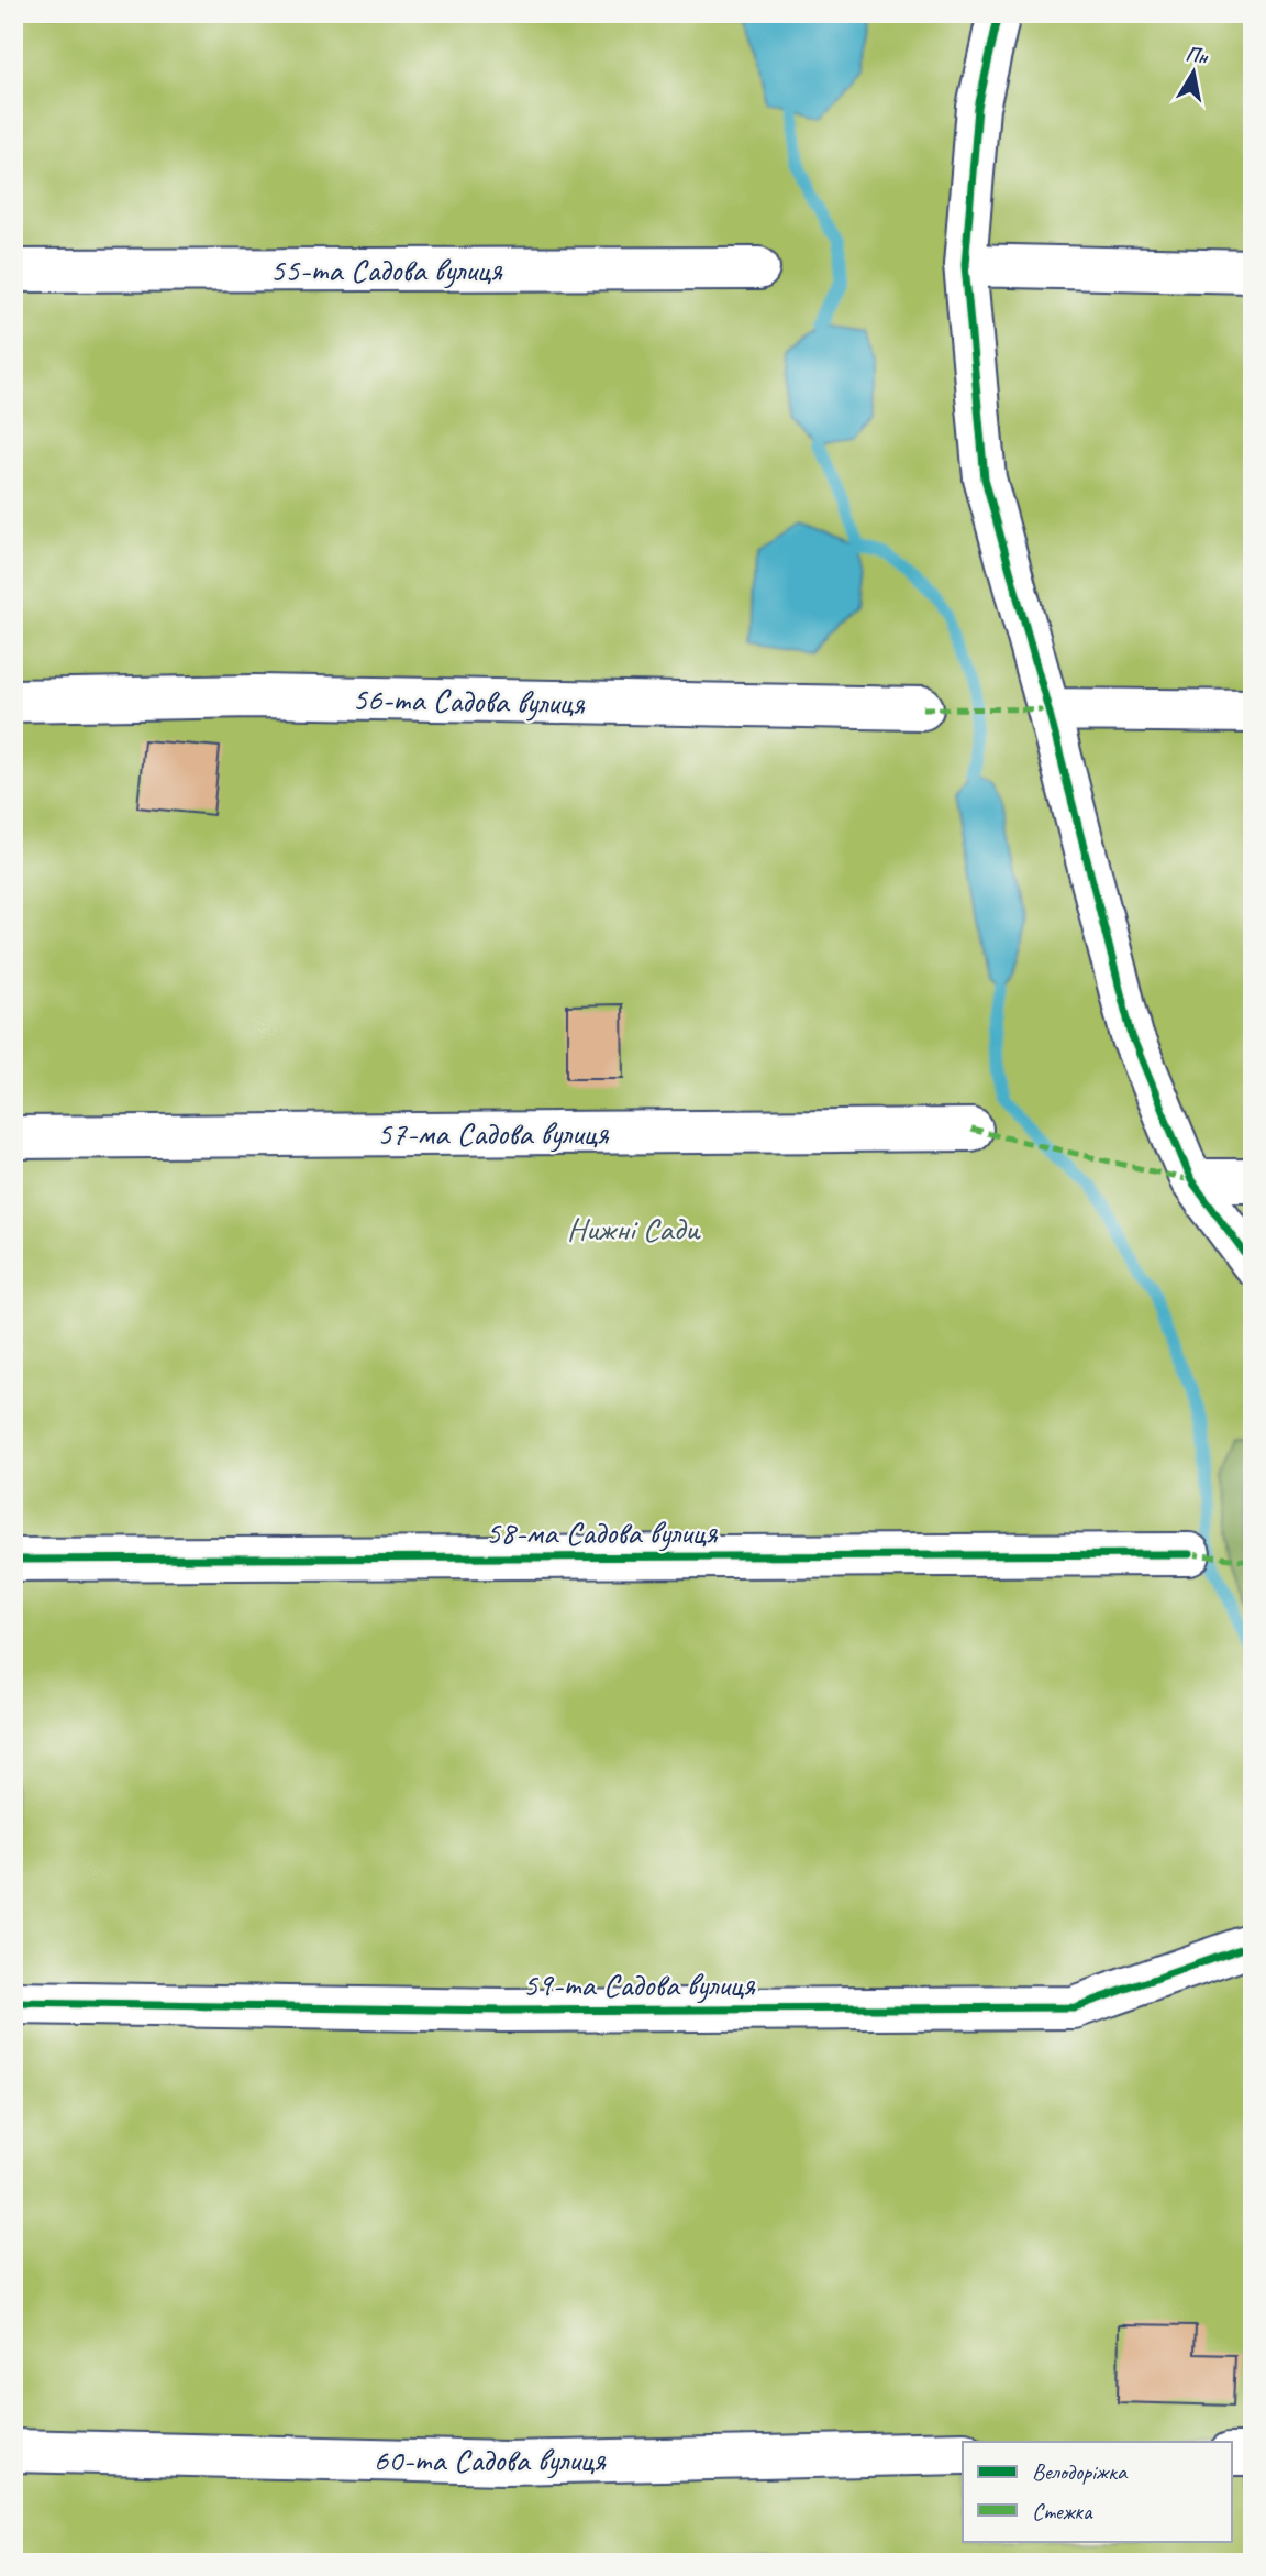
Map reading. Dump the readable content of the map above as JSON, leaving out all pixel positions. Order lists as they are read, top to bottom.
{
  "streets": {
    "street": [
      "55-та Садова вулиця",
      "56-та Садова вулиця",
      "57-ма Садова вулиця",
      "58-ма Садова вулиця",
      "59-та Садова вулиця",
      "60-та Садова вулиця"
    ]
  },
  "parks": ["Нижні Сади"],
  "legend": ["Велодоріжка", "Стежка"],
  "north": "top"
}
